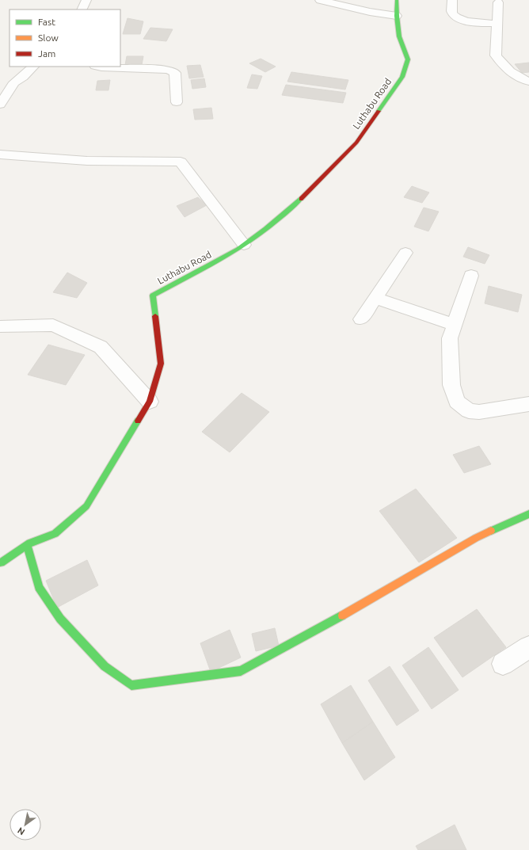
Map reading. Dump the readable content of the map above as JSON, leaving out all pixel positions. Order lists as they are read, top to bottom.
{
  "streets": {
    "street": ["Luthabu Road"]
  },
  "legend": ["Fast", "Slow", "Jam"],
  "north": "bottom left"
}
